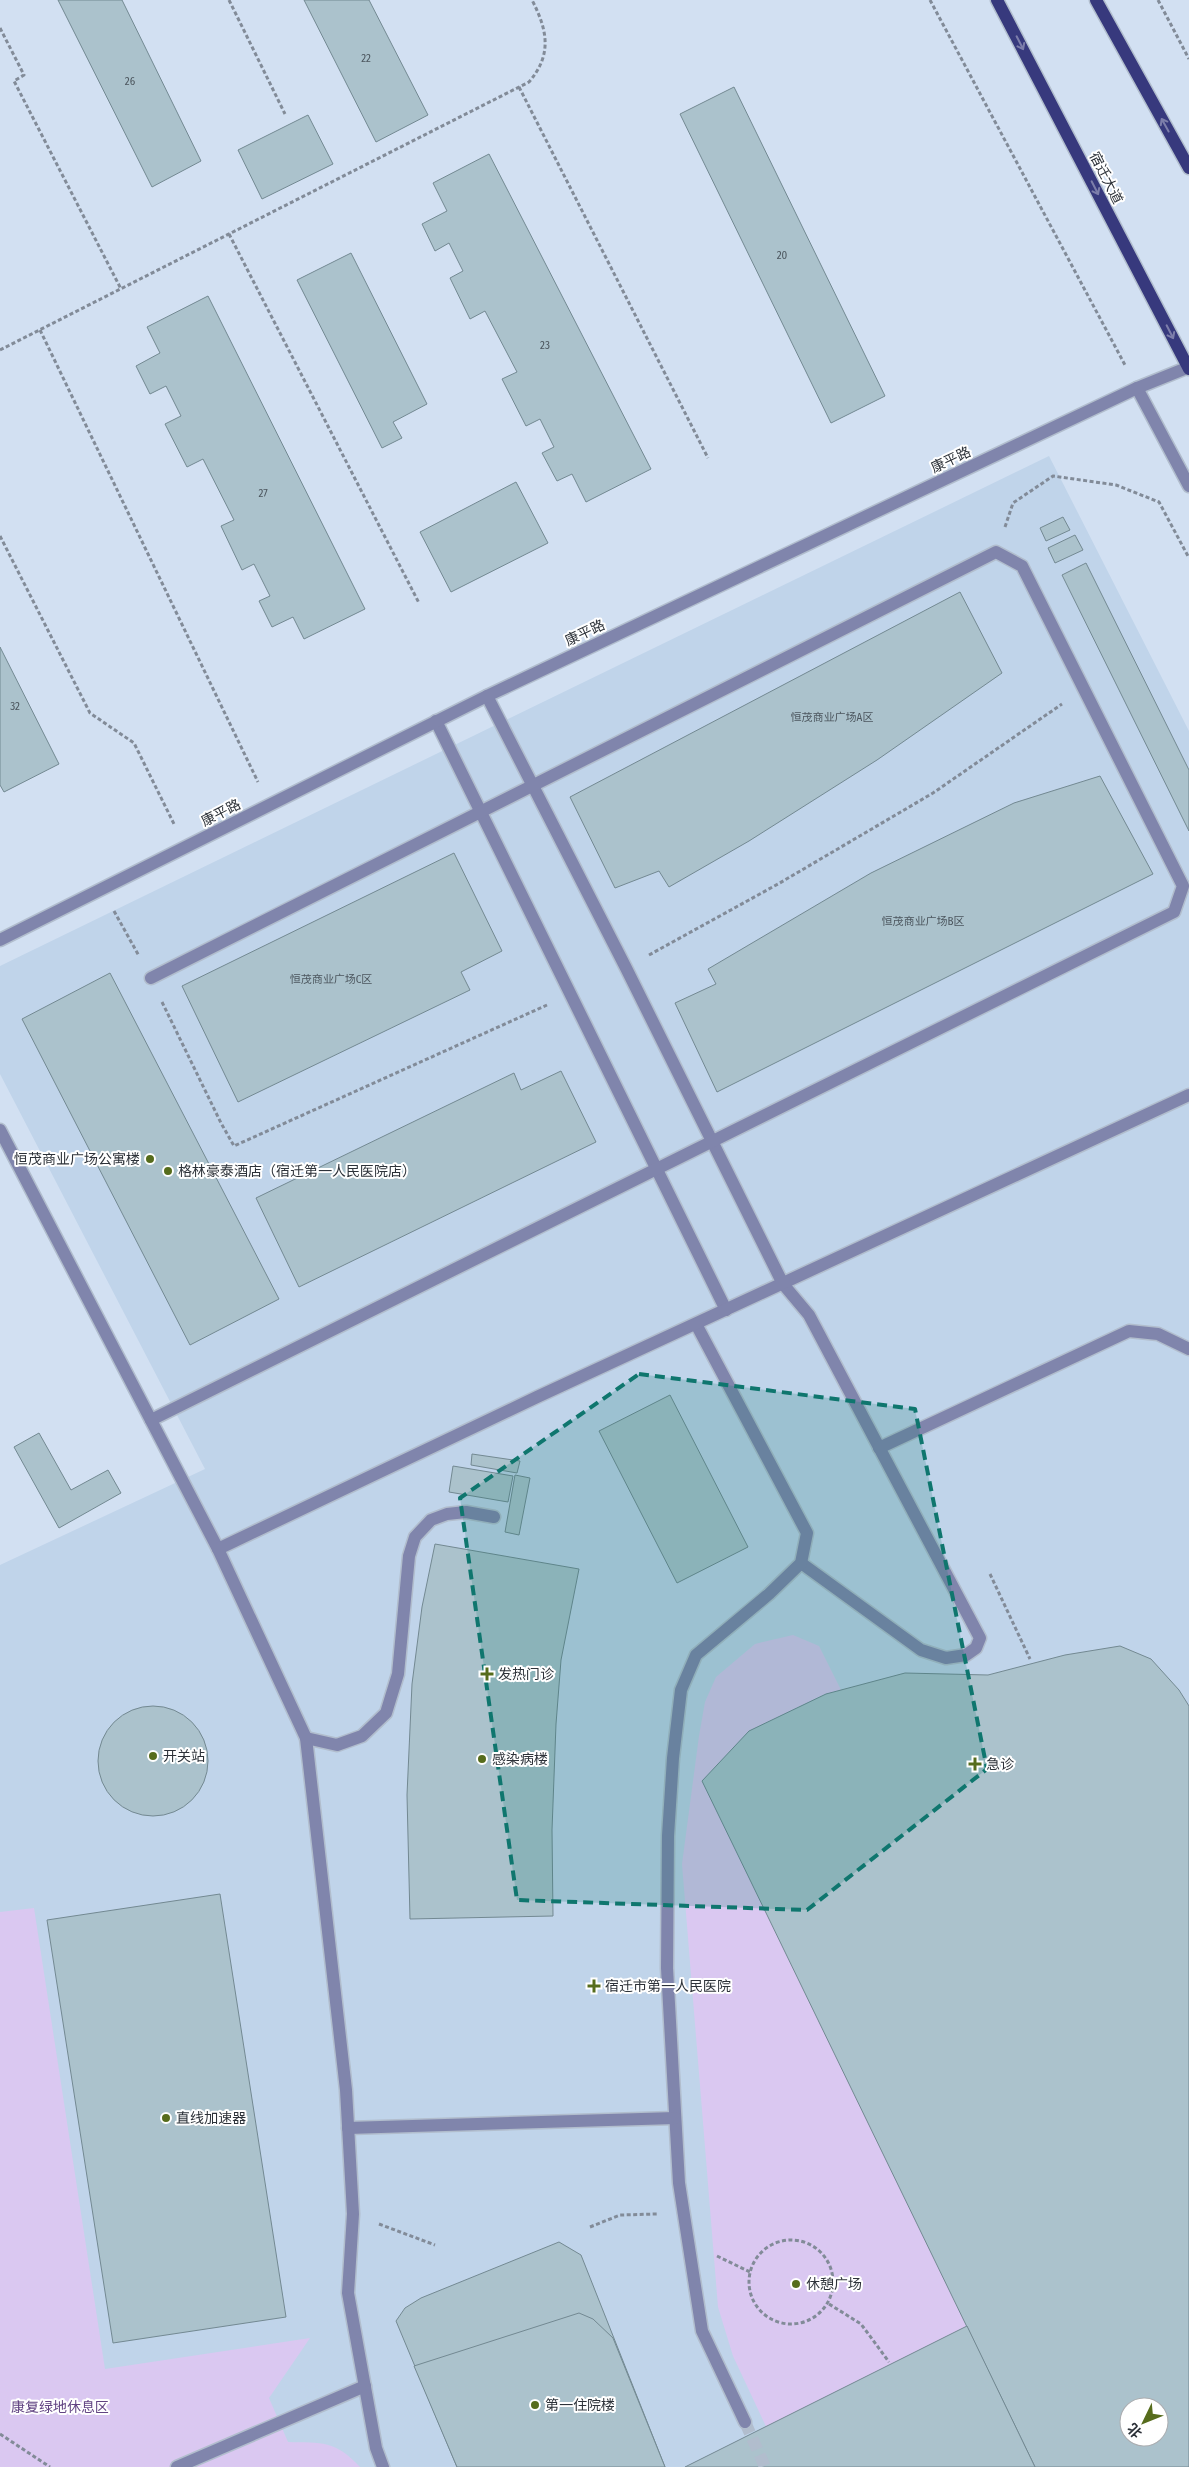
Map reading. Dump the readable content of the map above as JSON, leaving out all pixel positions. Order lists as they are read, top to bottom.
{
  "streets": {
    "main road": ["宿迁大道"],
    "street": ["康平路"]
  },
  "crossings": [
    ["宿迁大道", "康平路"]
  ],
  "parks": ["康复绿地休息区"],
  "places": {
    "other": [
      "恒茂商业广场公寓楼",
      "格林豪泰酒店（宿迁第一人民医院店）",
      "开关站",
      "感染病楼",
      "直线加速器",
      "休憩广场",
      "第一住院楼"
    ],
    "health": ["发热门诊", "急诊", "宿迁市第一人民医院"]
  },
  "house_numbers": [
    "22",
    "26",
    "20",
    "23",
    "27",
    "32",
    "恒茂商业广场A区",
    "恒茂商业广场B区",
    "恒茂商业广场C区"
  ],
  "north": "bottom left"
}
